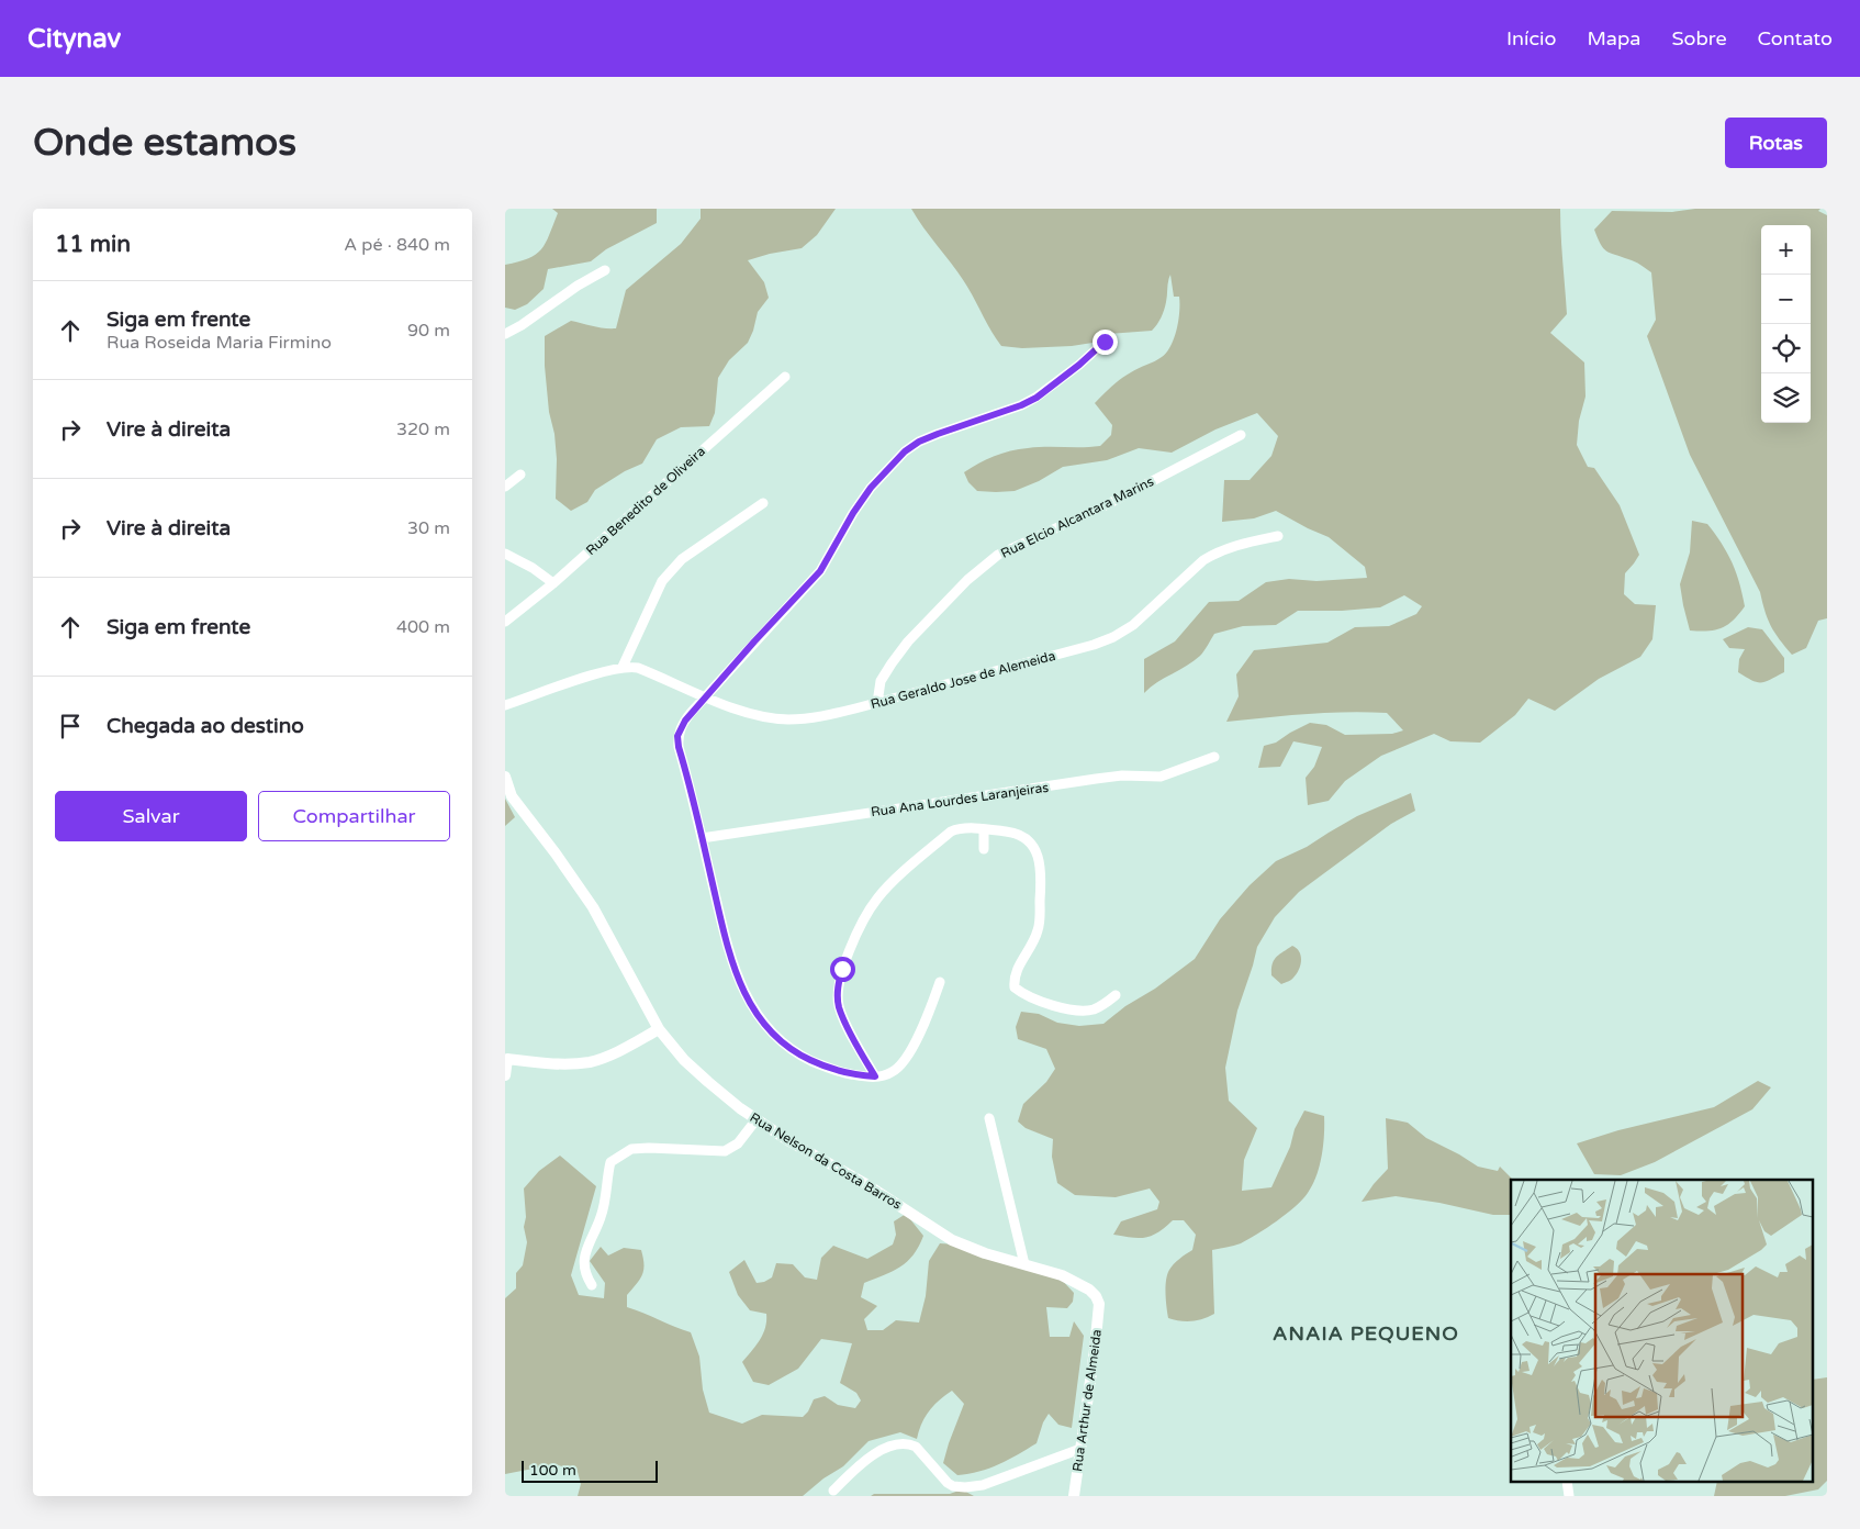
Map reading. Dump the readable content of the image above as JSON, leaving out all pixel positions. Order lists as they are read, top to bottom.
{
  "streets": {
    "street": [
      "Rua Benedito de Oliveira",
      "Rua Elcio Alcantara Marins",
      "Rua Geraldo Jose de Alemeida",
      "Rua Ana Lourdes Laranjeiras",
      "Rua Nelson da Costa Barros",
      "Rua Arthur de Almeida"
    ]
  },
  "crossings": [
    ["Rua Elcio Alcantara Marins", "Rua Geraldo Jose de Alemeida"],
    ["Rua Nelson da Costa Barros", "Rua Arthur de Almeida"]
  ],
  "districts": ["ANAIA PEQUENO"],
  "scale_bar": "100 m",
  "page": {
    "header": "Citynav",
    "nav": [
      "Início",
      "Mapa",
      "Sobre",
      "Contato"
    ],
    "buttons": [
      "Rotas",
      ["Salvar", "Compartilhar"]
    ],
    "title": "Onde estamos",
    "heading": ["11 min", "A pé · 840 m"],
    "map_buttons": ["+", "−"],
    "list": [
      ["Siga em frente", "Rua Roseida Maria Firmino", "90 m"],
      ["Vire à direita", "320 m"],
      ["Vire à direita", "30 m"],
      ["Siga em frente", "400 m"],
      "Chegada ao destino"
    ],
    "scale": "100 m"
  }
}
